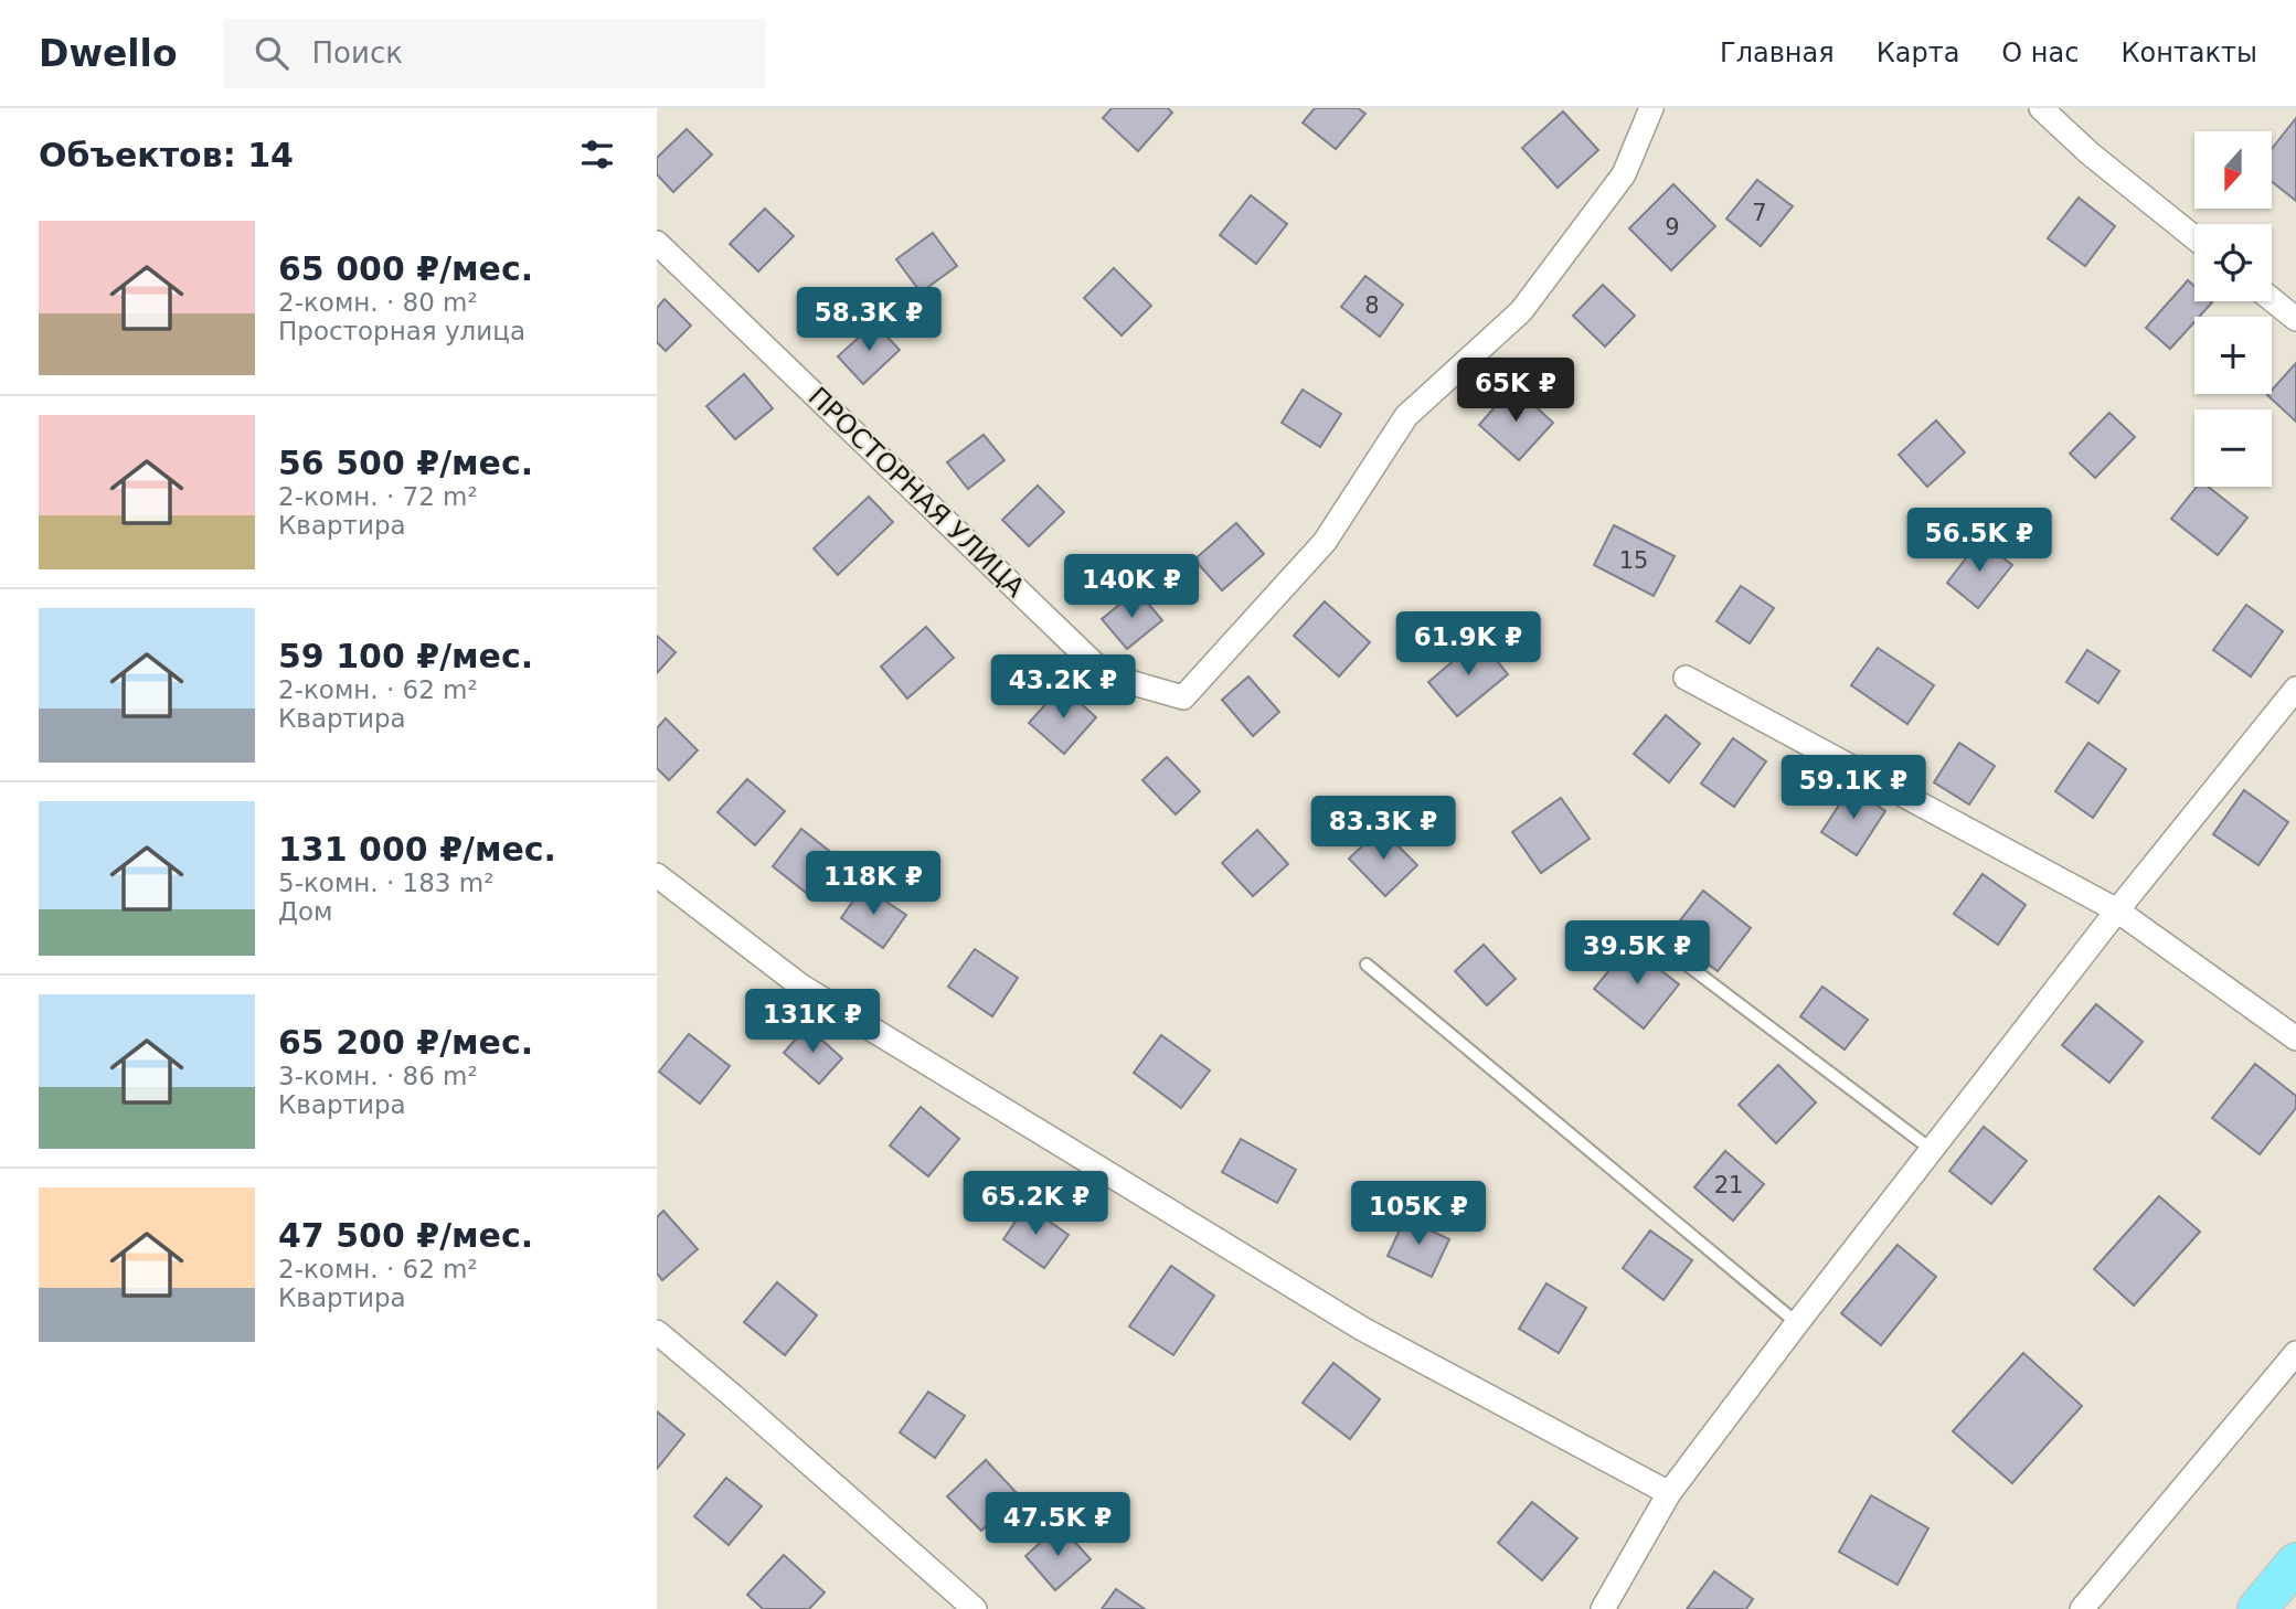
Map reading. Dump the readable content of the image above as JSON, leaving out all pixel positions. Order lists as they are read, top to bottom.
{
  "streets": {
    "street": ["ПРОСТОРНАЯ УЛИЦА"]
  },
  "house_numbers": [
    "7",
    "9",
    "8",
    "15",
    "21"
  ],
  "north": "bottom",
  "page": {
    "header": "Dwello",
    "search": "Поиск",
    "nav": [
      "Главная",
      "Карта",
      "О нас",
      "Контакты"
    ],
    "heading": "Объектов: 14",
    "map_buttons": ["+", "−"],
    "list": [
      {
        "name": "65 000 ₽/мес.",
        "note": "2-комн. · 80 m² · Просторная улица"
      },
      {
        "name": "56 500 ₽/мес.",
        "note": "2-комн. · 72 m² · Квартира"
      },
      {
        "name": "59 100 ₽/мес.",
        "note": "2-комн. · 62 m² · Квартира"
      },
      {
        "name": "131 000 ₽/мес.",
        "note": "5-комн. · 183 m² · Дом"
      },
      {
        "name": "65 200 ₽/мес.",
        "note": "3-комн. · 86 m² · Квартира"
      },
      {
        "name": "47 500 ₽/мес.",
        "note": "2-комн. · 62 m² · Квартира"
      }
    ],
    "price": [
      "58.3K ₽",
      "65K ₽",
      "56.5K ₽",
      "140K ₽",
      "61.9K ₽",
      "43.2K ₽",
      "59.1K ₽",
      "83.3K ₽",
      "118K ₽",
      "39.5K ₽",
      "131K ₽",
      "65.2K ₽",
      "105K ₽",
      "47.5K ₽"
    ]
  }
}
